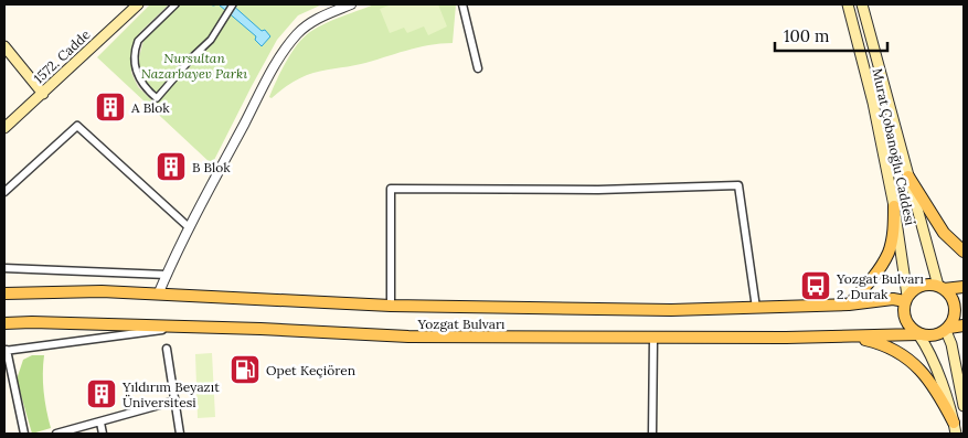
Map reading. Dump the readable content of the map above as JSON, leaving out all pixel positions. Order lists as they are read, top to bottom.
{
  "streets": {
    "main road": ["1572. Cadde", "Murat Çobanoğlu Caddesi", "Yozgat Bulvarı"]
  },
  "crossings": [
    ["Murat Çobanoğlu Caddesi", "Yozgat Bulvarı"]
  ],
  "parks": ["Nursultan Nazarbayev Parkı"],
  "places": {
    "building": ["A Blok", "B Blok", "Yıldırım Beyazıt Üniversitesi"],
    "bus stop": ["Yozgat Bulvarı 2. Durak"],
    "fuel station": ["Opet Keçiören"]
  },
  "scale_bar": "100 m"
}
